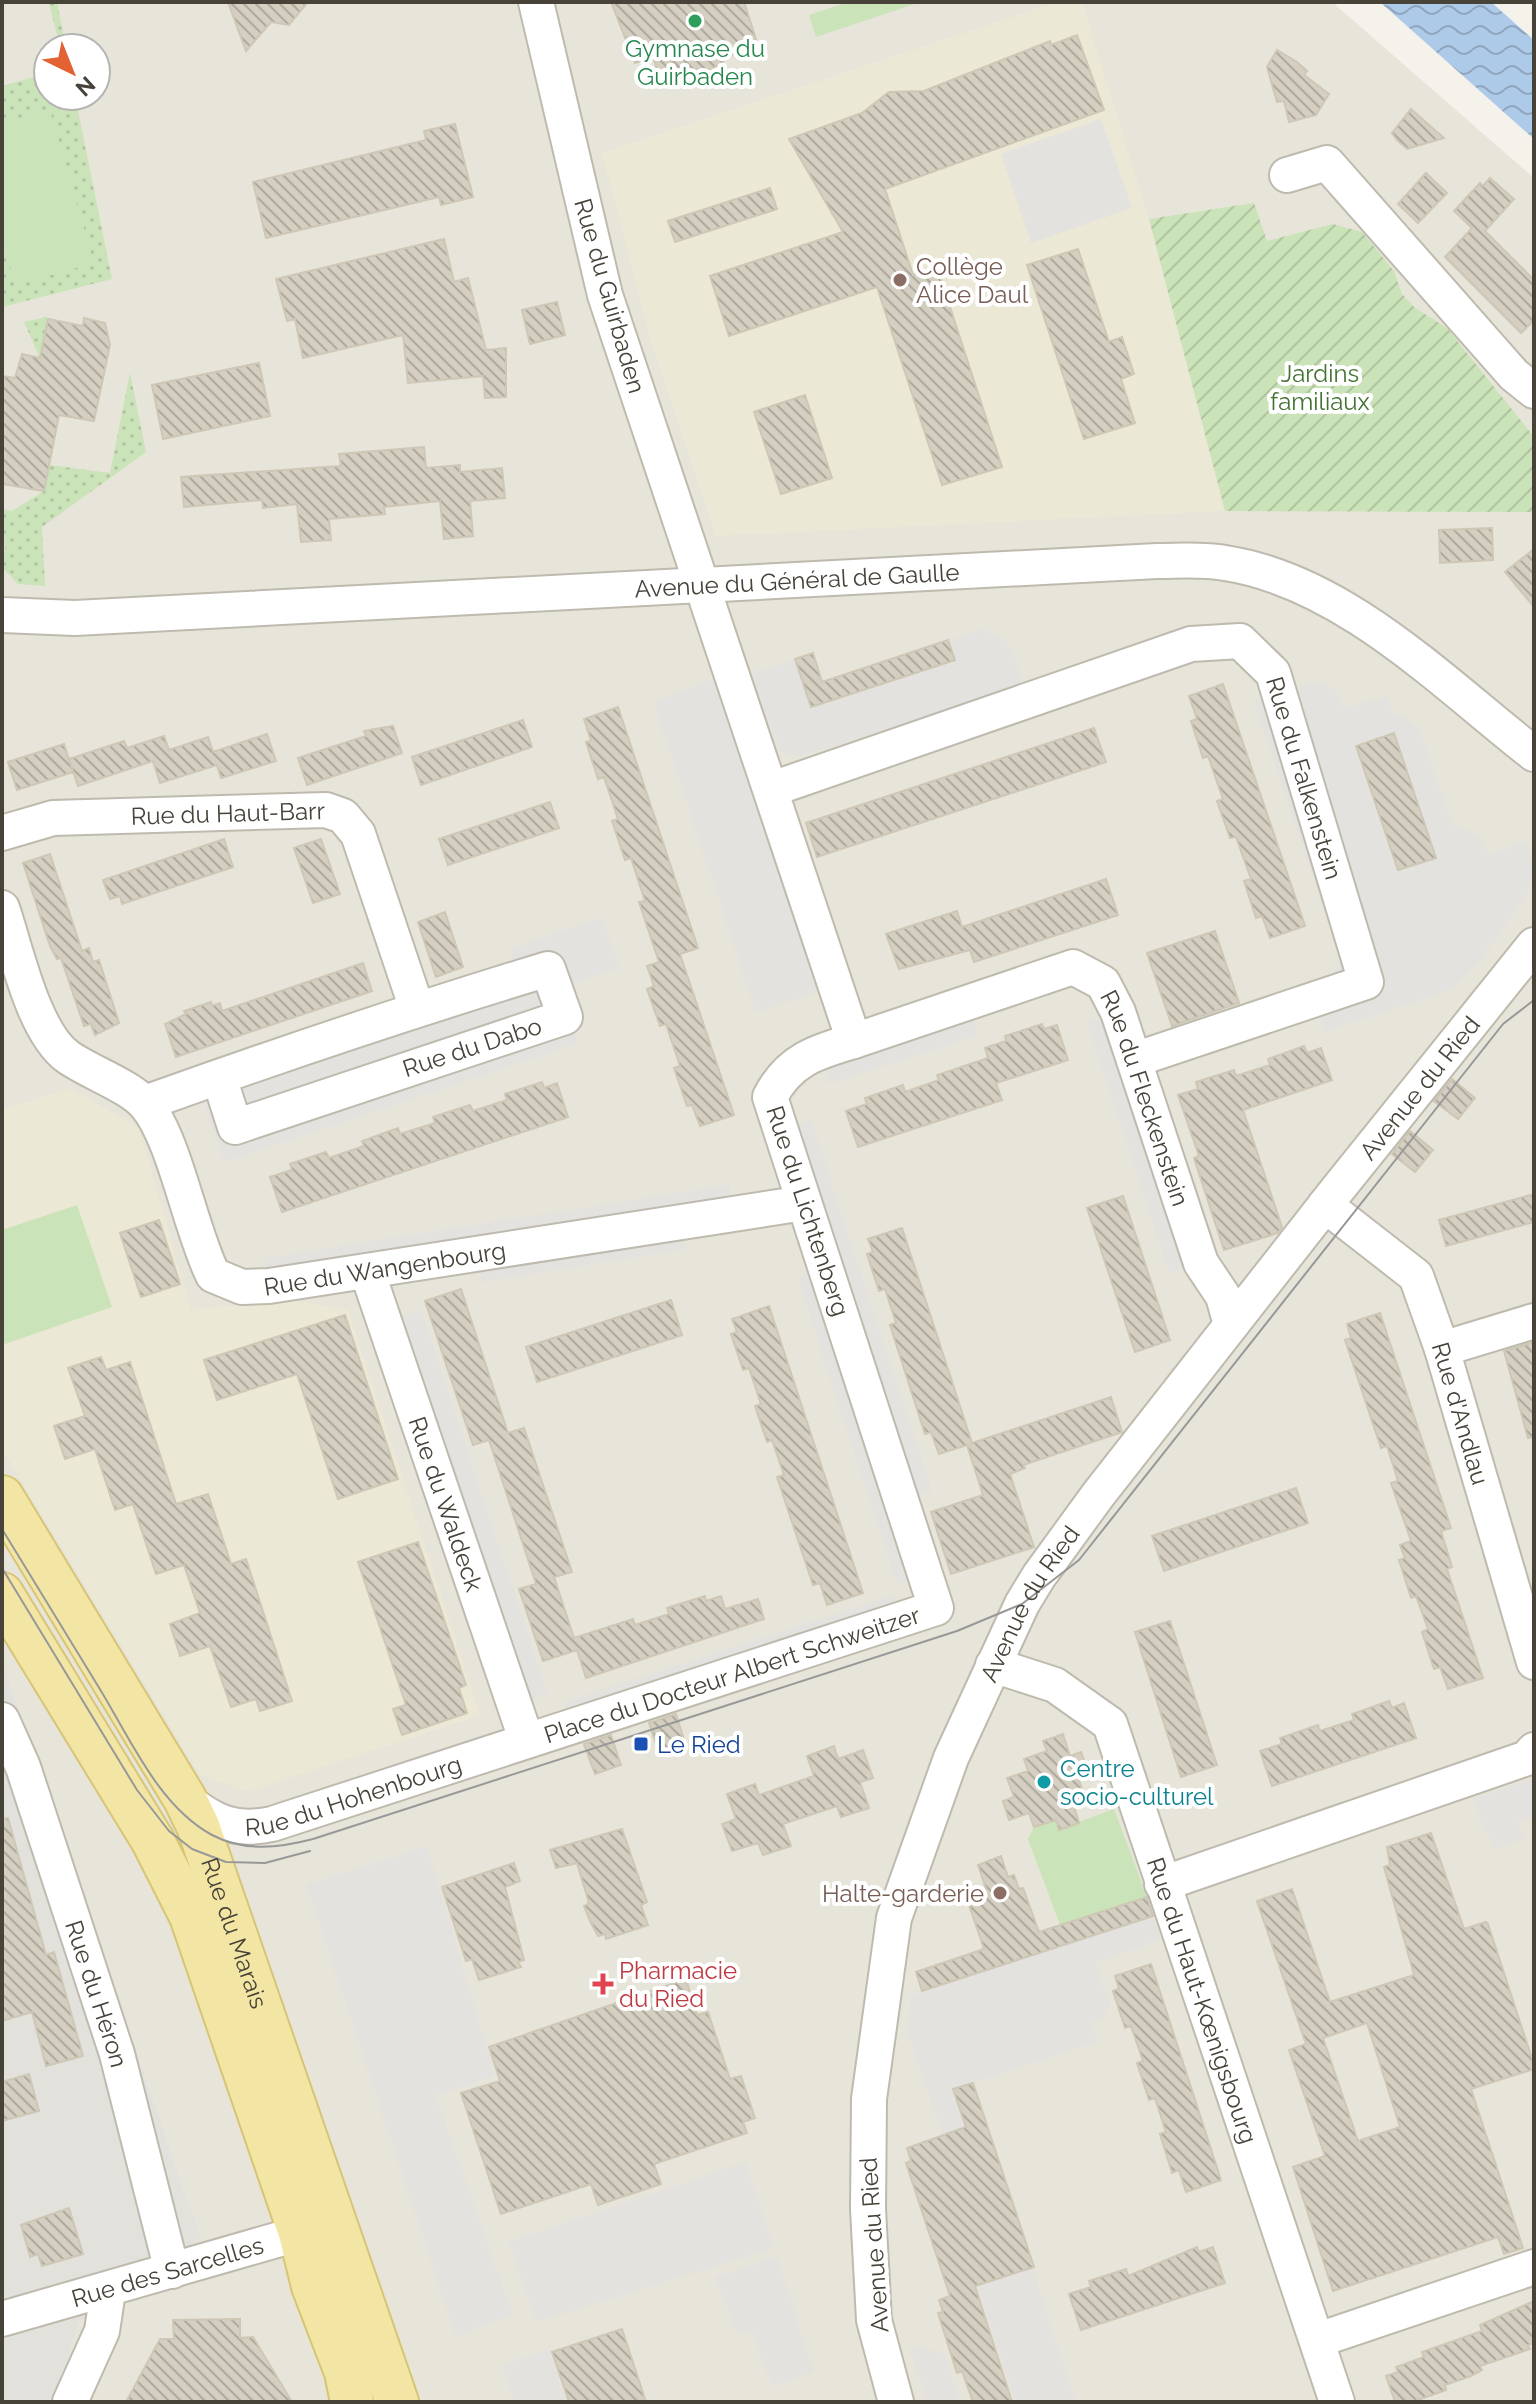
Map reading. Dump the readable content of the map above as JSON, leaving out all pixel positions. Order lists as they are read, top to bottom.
{
  "streets": {
    "main road": ["Rue du Marais"],
    "street": [
      "Rue du Guirbaden",
      "Avenue du Général de Gaulle",
      "Rue du Falkenstein",
      "Rue du Haut-Barr",
      "Rue du Dabo",
      "Avenue du Ried",
      "Rue du Fleckenstein",
      "Rue du Lichtenberg",
      "Rue du Wangenbourg",
      "Rue d'Andlau",
      "Rue du Waldeck",
      "Place du Docteur Albert Schweitzer",
      "Rue du Hohenbourg",
      "Rue du Héron",
      "Rue du Haut-Kœnigsbourg",
      "Rue des Sarcelles"
    ]
  },
  "crossings": [
    ["Rue du Guirbaden", "Avenue du Général de Gaulle"],
    ["Rue du Falkenstein", "Rue du Fleckenstein"],
    ["Rue du Haut-Barr", "Rue du Dabo"],
    ["Rue du Dabo", "Rue du Wangenbourg"],
    ["Avenue du Ried", "Rue du Fleckenstein"],
    ["Avenue du Ried", "Rue d'Andlau"],
    ["Avenue du Ried", "Rue du Haut-Kœnigsbourg"],
    ["Rue du Fleckenstein", "Rue du Lichtenberg"],
    ["Rue du Lichtenberg", "Rue du Wangenbourg"],
    ["Rue du Lichtenberg", "Place du Docteur Albert Schweitzer"],
    ["Rue du Wangenbourg", "Rue du Waldeck"],
    ["Rue du Waldeck", "Place du Docteur Albert Schweitzer"],
    ["Rue du Waldeck", "Rue du Hohenbourg"],
    ["Place du Docteur Albert Schweitzer", "Rue du Hohenbourg"],
    ["Rue du Hohenbourg", "Rue du Marais"],
    ["Rue du Marais", "Rue des Sarcelles"],
    ["Rue du Héron", "Rue des Sarcelles"]
  ],
  "parks": ["Jardins familiaux"],
  "places": {
    "other": [
      "Gymnase du Guirbaden",
      "Collège Alice Daul",
      "Centre socio-culturel",
      "Halte-garderie"
    ],
    "transit": ["Le Ried"],
    "health": ["Pharmacie du Ried"]
  },
  "north": "bottom right"
}
